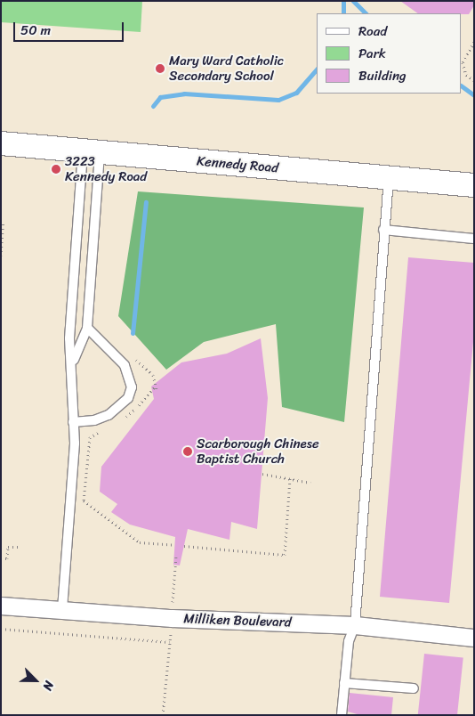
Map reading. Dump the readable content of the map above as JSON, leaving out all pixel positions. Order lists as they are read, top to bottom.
{
  "streets": {
    "main road": ["Kennedy Road"],
    "street": ["Milliken Boulevard"]
  },
  "places": ["Mary Ward Catholic Secondary School", "3223 Kennedy Road", "Scarborough Chinese Baptist Church"],
  "legend": ["Road", "Park", "Building"],
  "scale_bar": "50 m",
  "north": "bottom right"
}
